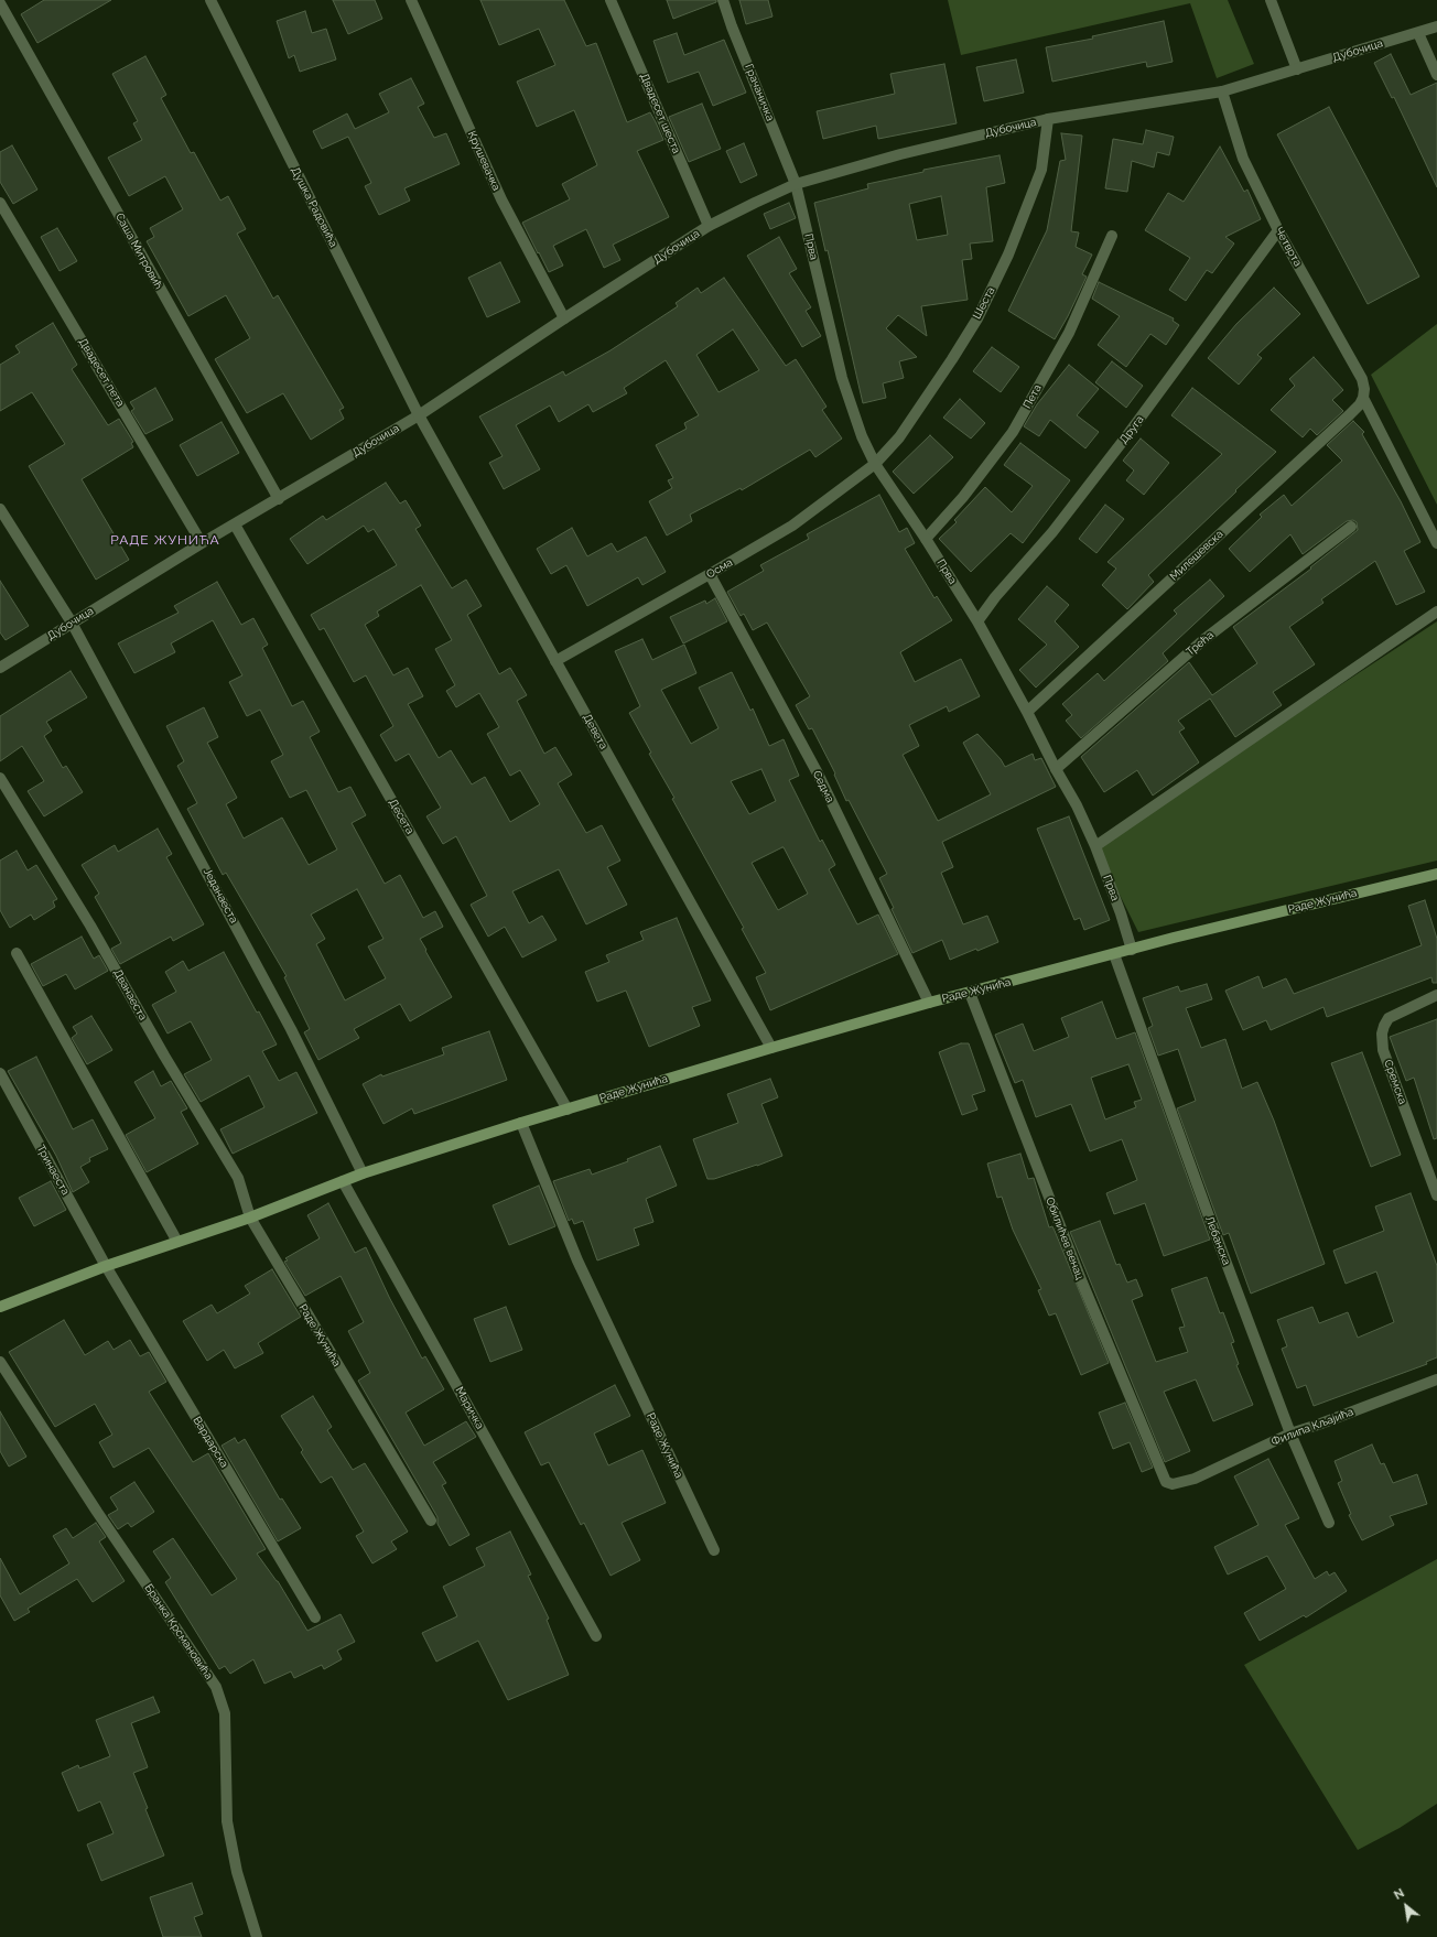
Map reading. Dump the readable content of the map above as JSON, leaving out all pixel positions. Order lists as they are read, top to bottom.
{
  "streets": {
    "main road": ["Раде Жунића"],
    "street": [
      "Дубочица",
      "Грачаничка",
      "Двадесет шеста",
      "Крушевачка",
      "Душка Радовића",
      "Прва",
      "Четврта",
      "Саша Митровић",
      "Шеста",
      "Двадесет пета",
      "Пета",
      "Друга",
      "Милешевска",
      "Осма",
      "Трећа",
      "Девета",
      "Седма",
      "Десета",
      "Једанаеста",
      "Дванаеста",
      "Сремска",
      "Тринаеста",
      "Обилићев венац",
      "Лебанска",
      "Маричка",
      "Филипа Кљајића",
      "Вардарска",
      "Бранка Крсмановића"
    ]
  },
  "crossings": [
    ["Дубочица", "Грачаничка"],
    ["Дубочица", "Двадесет шеста"],
    ["Дубочица", "Крушевачка"],
    ["Дубочица", "Душка Радовића"],
    ["Дубочица", "Прва"],
    ["Дубочица", "Четврта"],
    ["Дубочица", "Саша Митровић"],
    ["Дубочица", "Шеста"],
    ["Дубочица", "Двадесет пета"],
    ["Дубочица", "Девета"],
    ["Дубочица", "Десета"],
    ["Дубочица", "Једанаеста"],
    ["Грачаничка", "Прва"],
    ["Душка Радовића", "Девета"],
    ["Прва", "Шеста"],
    ["Прва", "Пета"],
    ["Прва", "Друга"],
    ["Прва", "Милешевска"],
    ["Прва", "Осма"],
    ["Прва", "Трећа"],
    ["Прва", "Раде Жунића"],
    ["Четврта", "Друга"],
    ["Четврта", "Милешевска"],
    ["Шеста", "Осма"],
    ["Осма", "Девета"],
    ["Осма", "Седма"],
    ["Девета", "Раде Жунића"],
    ["Седма", "Раде Жунића"],
    ["Десета", "Раде Жунића"],
    ["Једанаеста", "Раде Жунића"],
    ["Раде Жунића", "Дванаеста"],
    ["Раде Жунића", "Тринаеста"],
    ["Раде Жунића", "Обилићев венац"],
    ["Раде Жунића", "Лебанска"],
    ["Раде Жунића", "Маричка"],
    ["Раде Жунића", "Вардарска"],
    ["Тринаеста", "Вардарска"],
    ["Обилићев венац", "Филипа Кљајића"],
    ["Лебанска", "Филипа Кљајића"]
  ],
  "districts": ["РАДЕ ЖУНИЋА"],
  "north": "top left"
}
